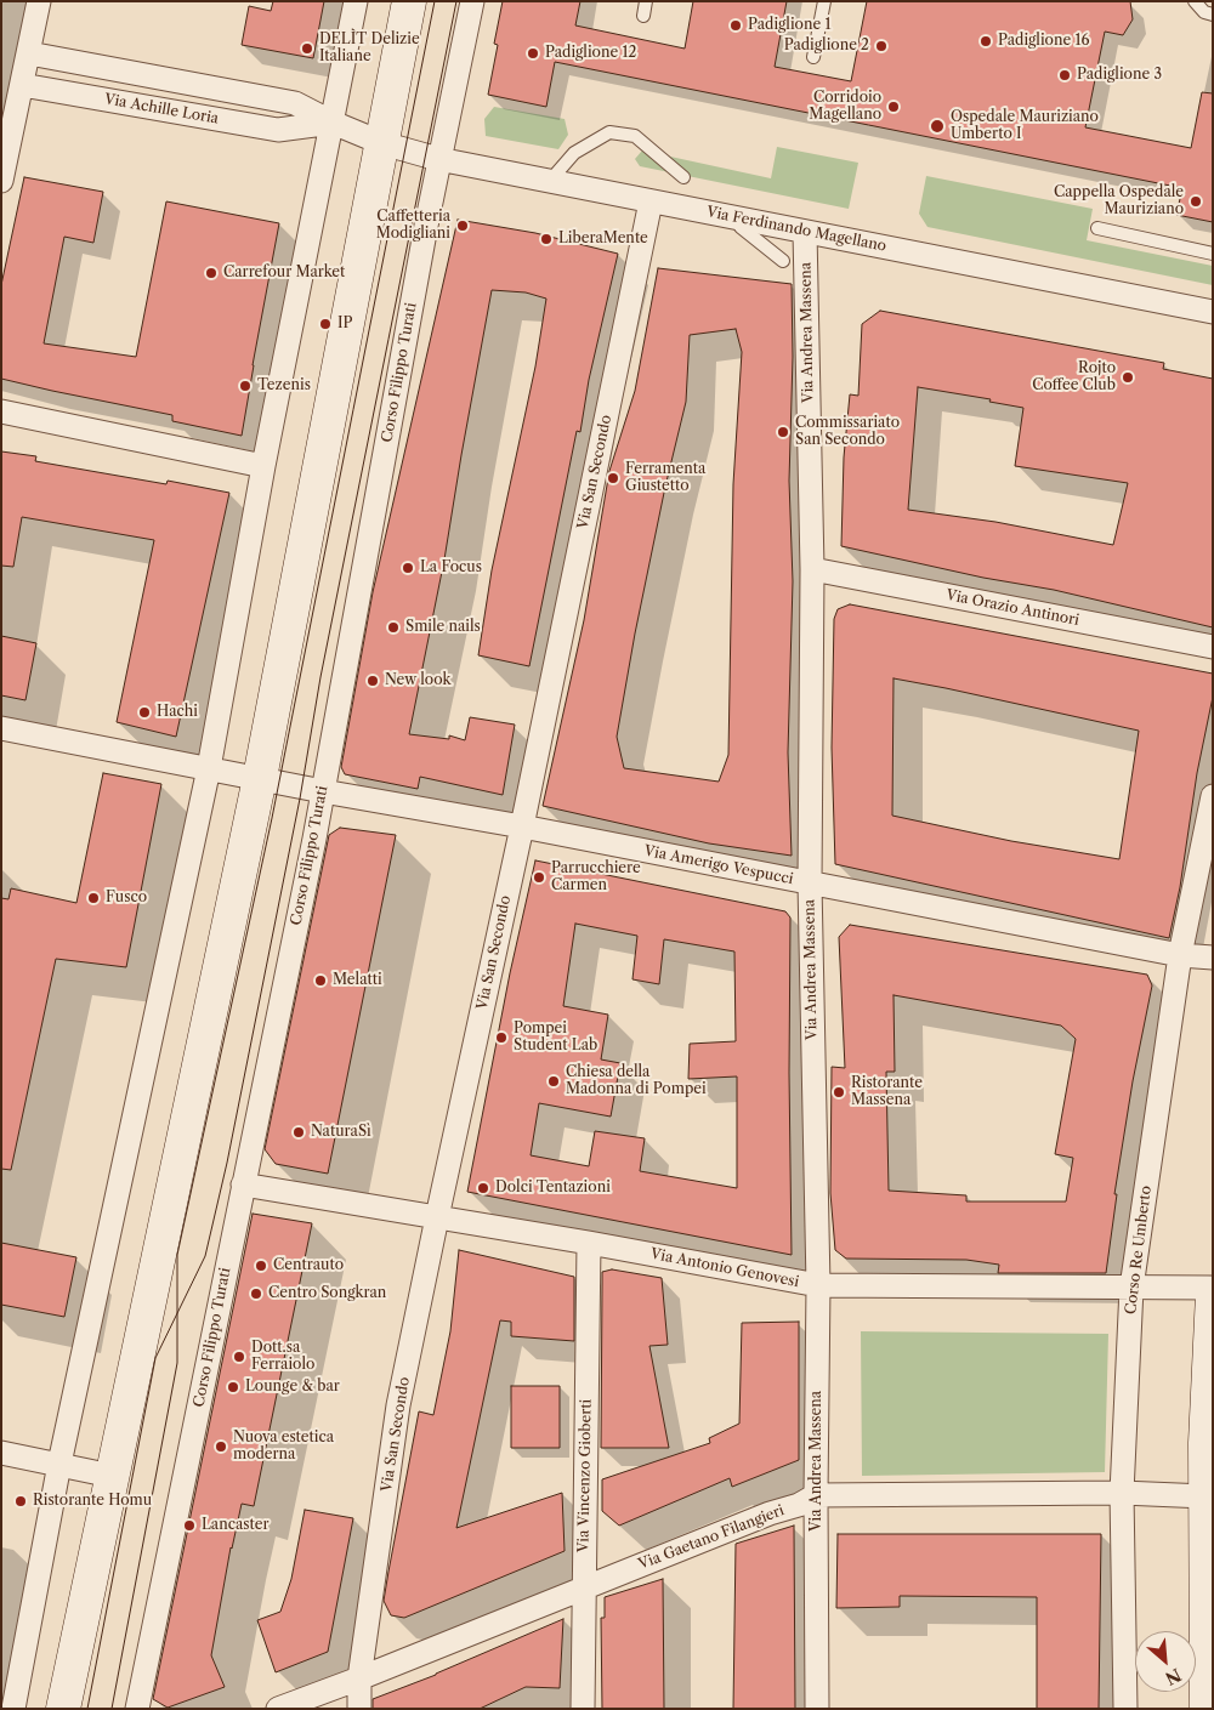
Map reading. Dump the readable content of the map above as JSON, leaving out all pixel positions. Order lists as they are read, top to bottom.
{
  "streets": {
    "street": [
      "Via Achille Loria",
      "Via Ferdinando Magellano",
      "Via Andrea Massena",
      "Corso Filippo Turati",
      "Via San Secondo",
      "Via Orazio Antinori",
      "Via Amerigo Vespucci",
      "Corso Re Umberto",
      "Via Antonio Genovesi",
      "Via Vincenzo Gioberti",
      "Via Gaetano Filangieri"
    ]
  },
  "crossings": [
    ["Via Achille Loria", "Via Ferdinando Magellano"],
    ["Via Ferdinando Magellano", "Via Andrea Massena"],
    ["Via Ferdinando Magellano", "Corso Filippo Turati"],
    ["Via Ferdinando Magellano", "Via San Secondo"],
    ["Via Andrea Massena", "Via Orazio Antinori"],
    ["Via Andrea Massena", "Via Amerigo Vespucci"],
    ["Via Andrea Massena", "Via Antonio Genovesi"],
    ["Via Andrea Massena", "Via Gaetano Filangieri"],
    ["Corso Filippo Turati", "Via Amerigo Vespucci"],
    ["Corso Filippo Turati", "Via Antonio Genovesi"],
    ["Via San Secondo", "Via Amerigo Vespucci"],
    ["Via San Secondo", "Via Antonio Genovesi"],
    ["Via San Secondo", "Via Gaetano Filangieri"],
    ["Via Amerigo Vespucci", "Corso Re Umberto"],
    ["Corso Re Umberto", "Via Antonio Genovesi"],
    ["Corso Re Umberto", "Via Gaetano Filangieri"],
    ["Via Antonio Genovesi", "Via Vincenzo Gioberti"],
    ["Via Vincenzo Gioberti", "Via Gaetano Filangieri"]
  ],
  "places": [
    "Padiglione 1",
    "Padiglione 16",
    "Padiglione 2",
    "DELÌT Delizie Italiane",
    "Padiglione 12",
    "Padiglione 3",
    "Corridoio Magellano",
    "Ospedale Mauriziano Umberto I",
    "Cappella Ospedale Mauriziano",
    "Caffetteria Modigliani",
    "LiberaMente",
    "Carrefour Market",
    "IP",
    "Rojto Coffee Club",
    "Tezenis",
    "Commissariato San Secondo",
    "Ferramenta Giustetto",
    "La Focus",
    "Smile nails",
    "New look",
    "Hachi",
    "Parrucchiere Carmen",
    "Fusco",
    "Melatti",
    "Pompei Student Lab",
    "Chiesa della Madonna di Pompei",
    "Ristorante Massena",
    "NaturaSì",
    "Dolci Tentazioni",
    "Centrauto",
    "Centro Songkran",
    "Dott.sa Ferraiolo",
    "Lounge & bar",
    "Nuova estetica moderna",
    "Ristorante Homu",
    "Lancaster"
  ],
  "north": "bottom right"
}
